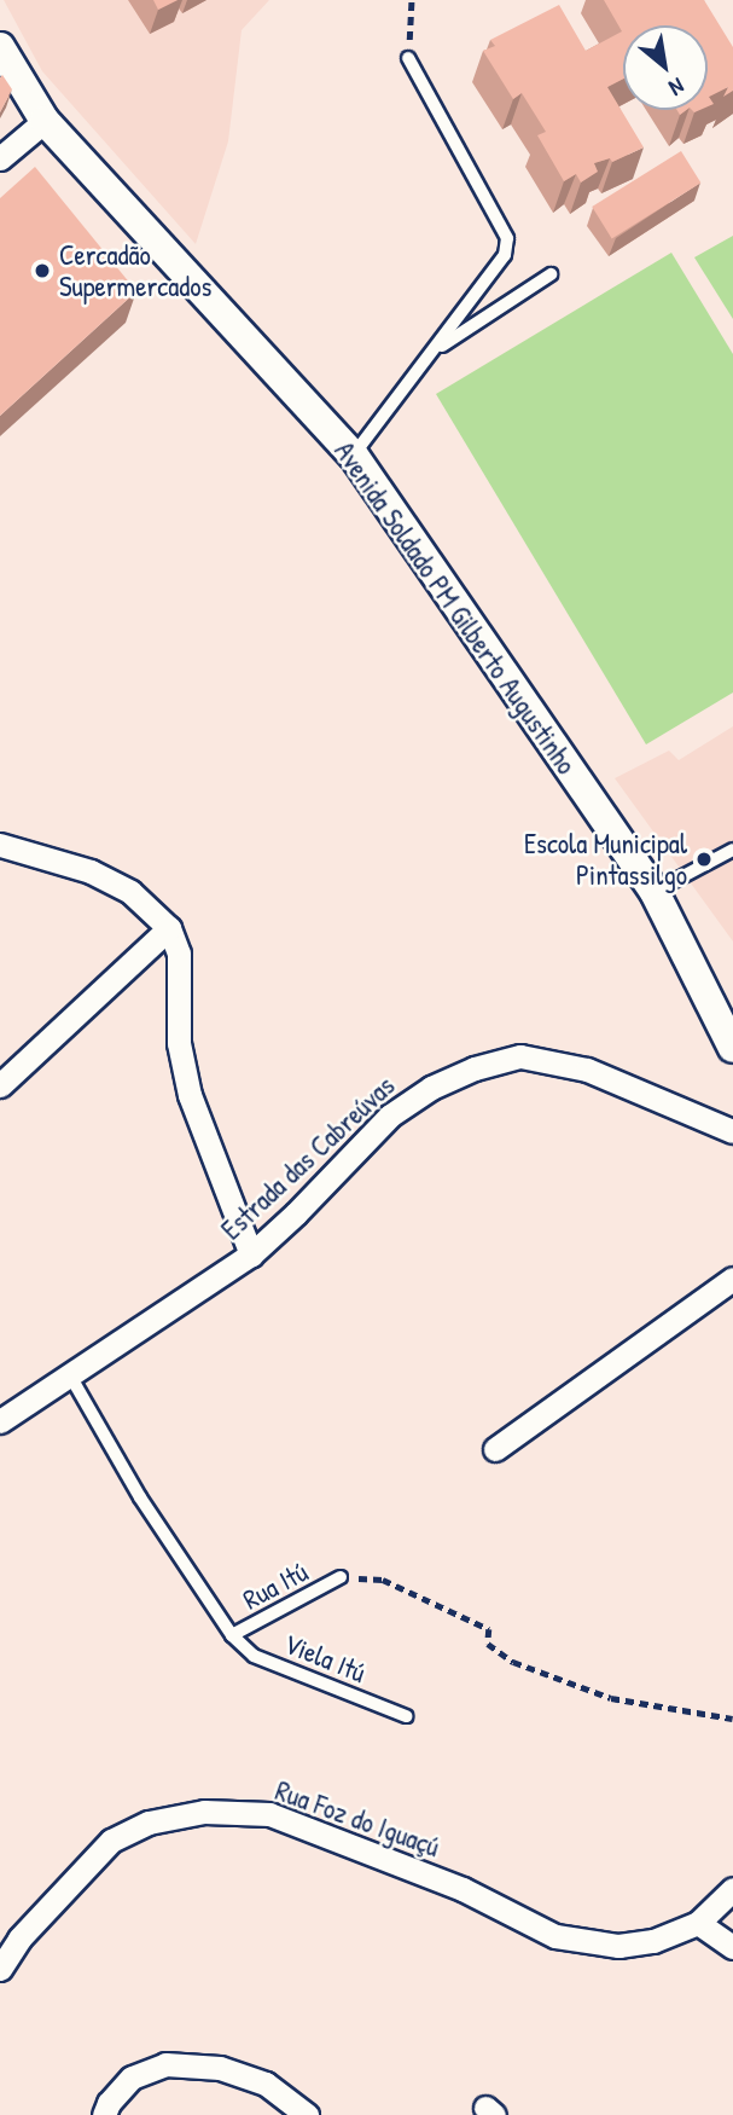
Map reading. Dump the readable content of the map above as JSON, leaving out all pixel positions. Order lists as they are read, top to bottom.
{
  "streets": {
    "street": ["Avenida Soldado PM Gilberto Augustinho", "Estrada das Cabreúvas", "Rua Foz do Iguaçú"],
    "lane": ["Rua Itú", "Viela Itú"]
  },
  "crossings": [
    ["Estrada das Cabreúvas", "Viela Itú"],
    ["Rua Itú", "Viela Itú"]
  ],
  "places": ["Cercadão Supermercados", "Escola Municipal Pintassilgo"],
  "north": "bottom right"
}
